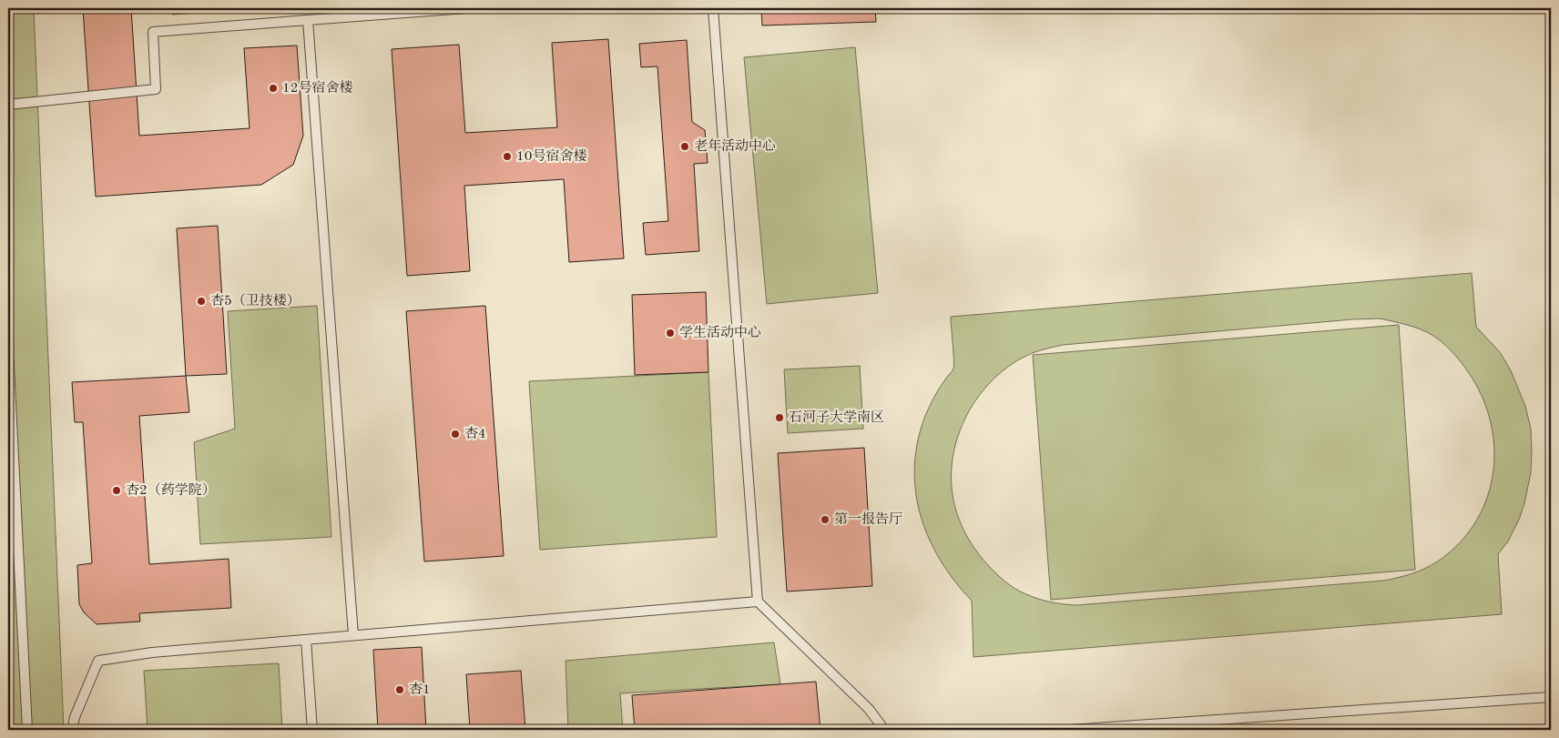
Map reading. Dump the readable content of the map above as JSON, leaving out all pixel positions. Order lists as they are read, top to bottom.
{
  "places": [
    "12号宿舍楼",
    "老年活动中心",
    "10号宿舍楼",
    "杏5（卫技楼）",
    "学生活动中心",
    "石河子大学南区",
    "杏4",
    "杏2（药学院）",
    "第一报告厅",
    "杏1"
  ]
}
